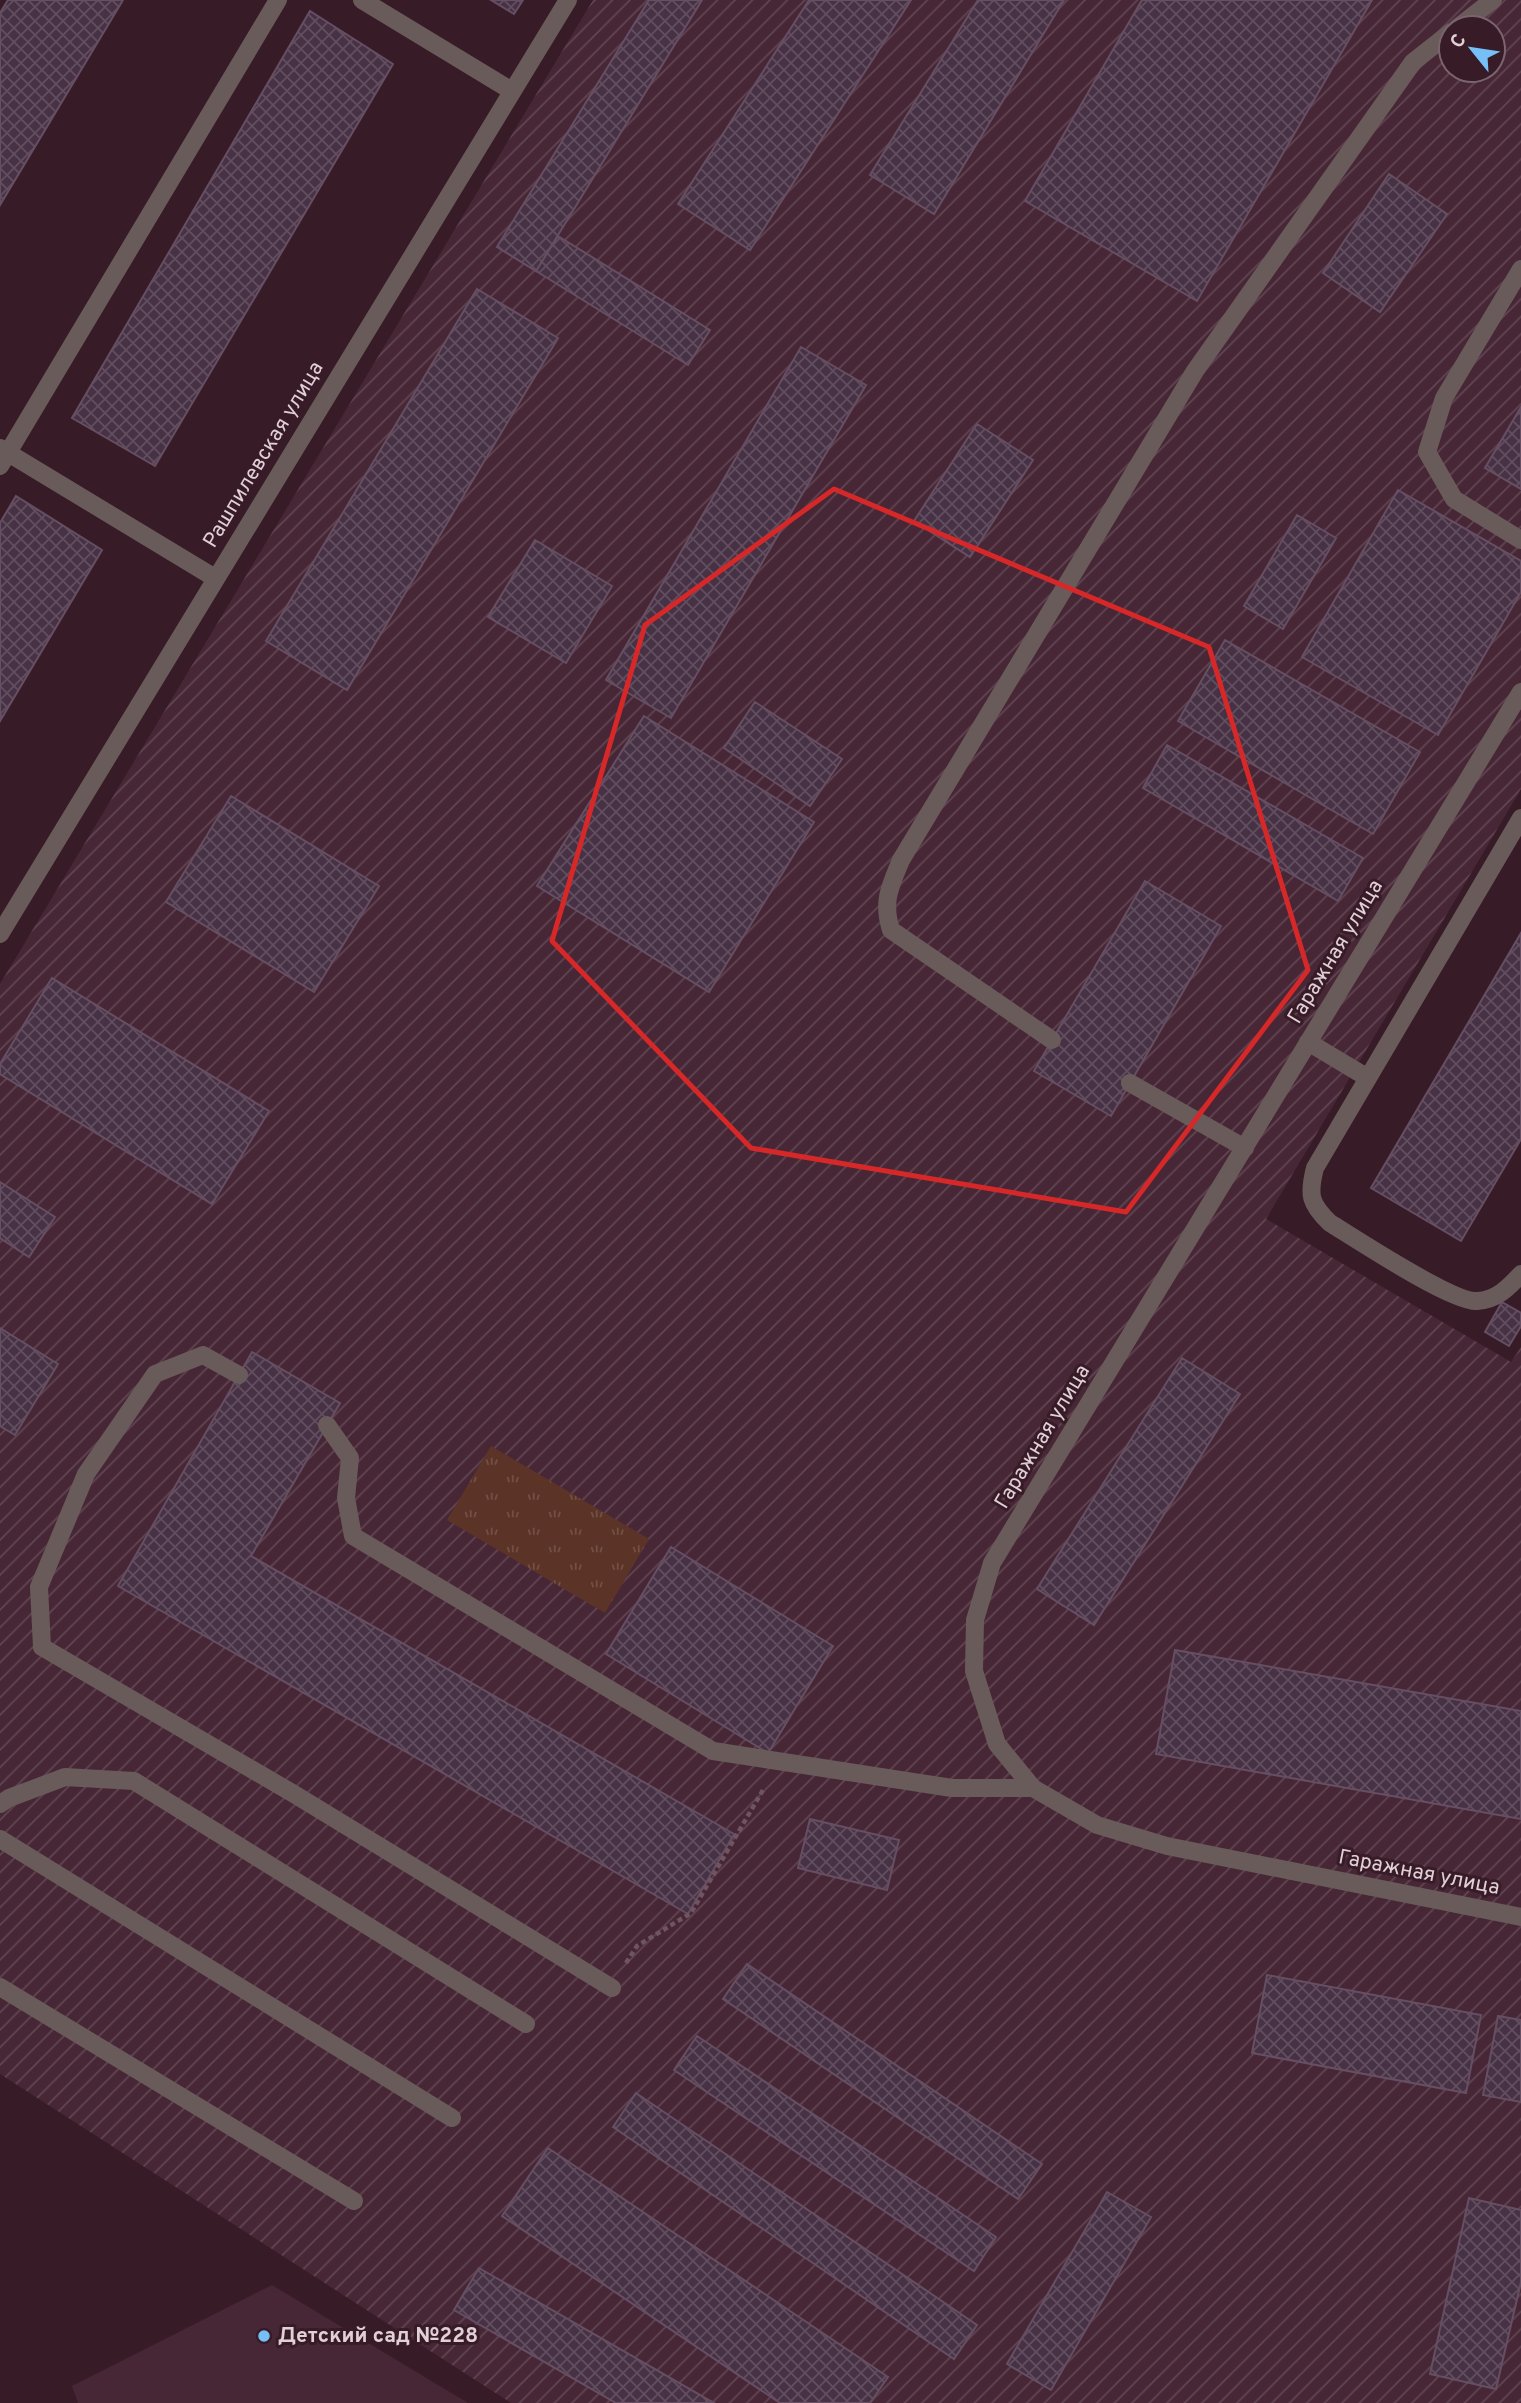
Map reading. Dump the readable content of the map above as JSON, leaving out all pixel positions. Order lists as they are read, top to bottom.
{
  "streets": {
    "street": ["Рашпилевская улица", "Гаражная улица"]
  },
  "places": ["Детский сад №228"],
  "north": "top left"
}
